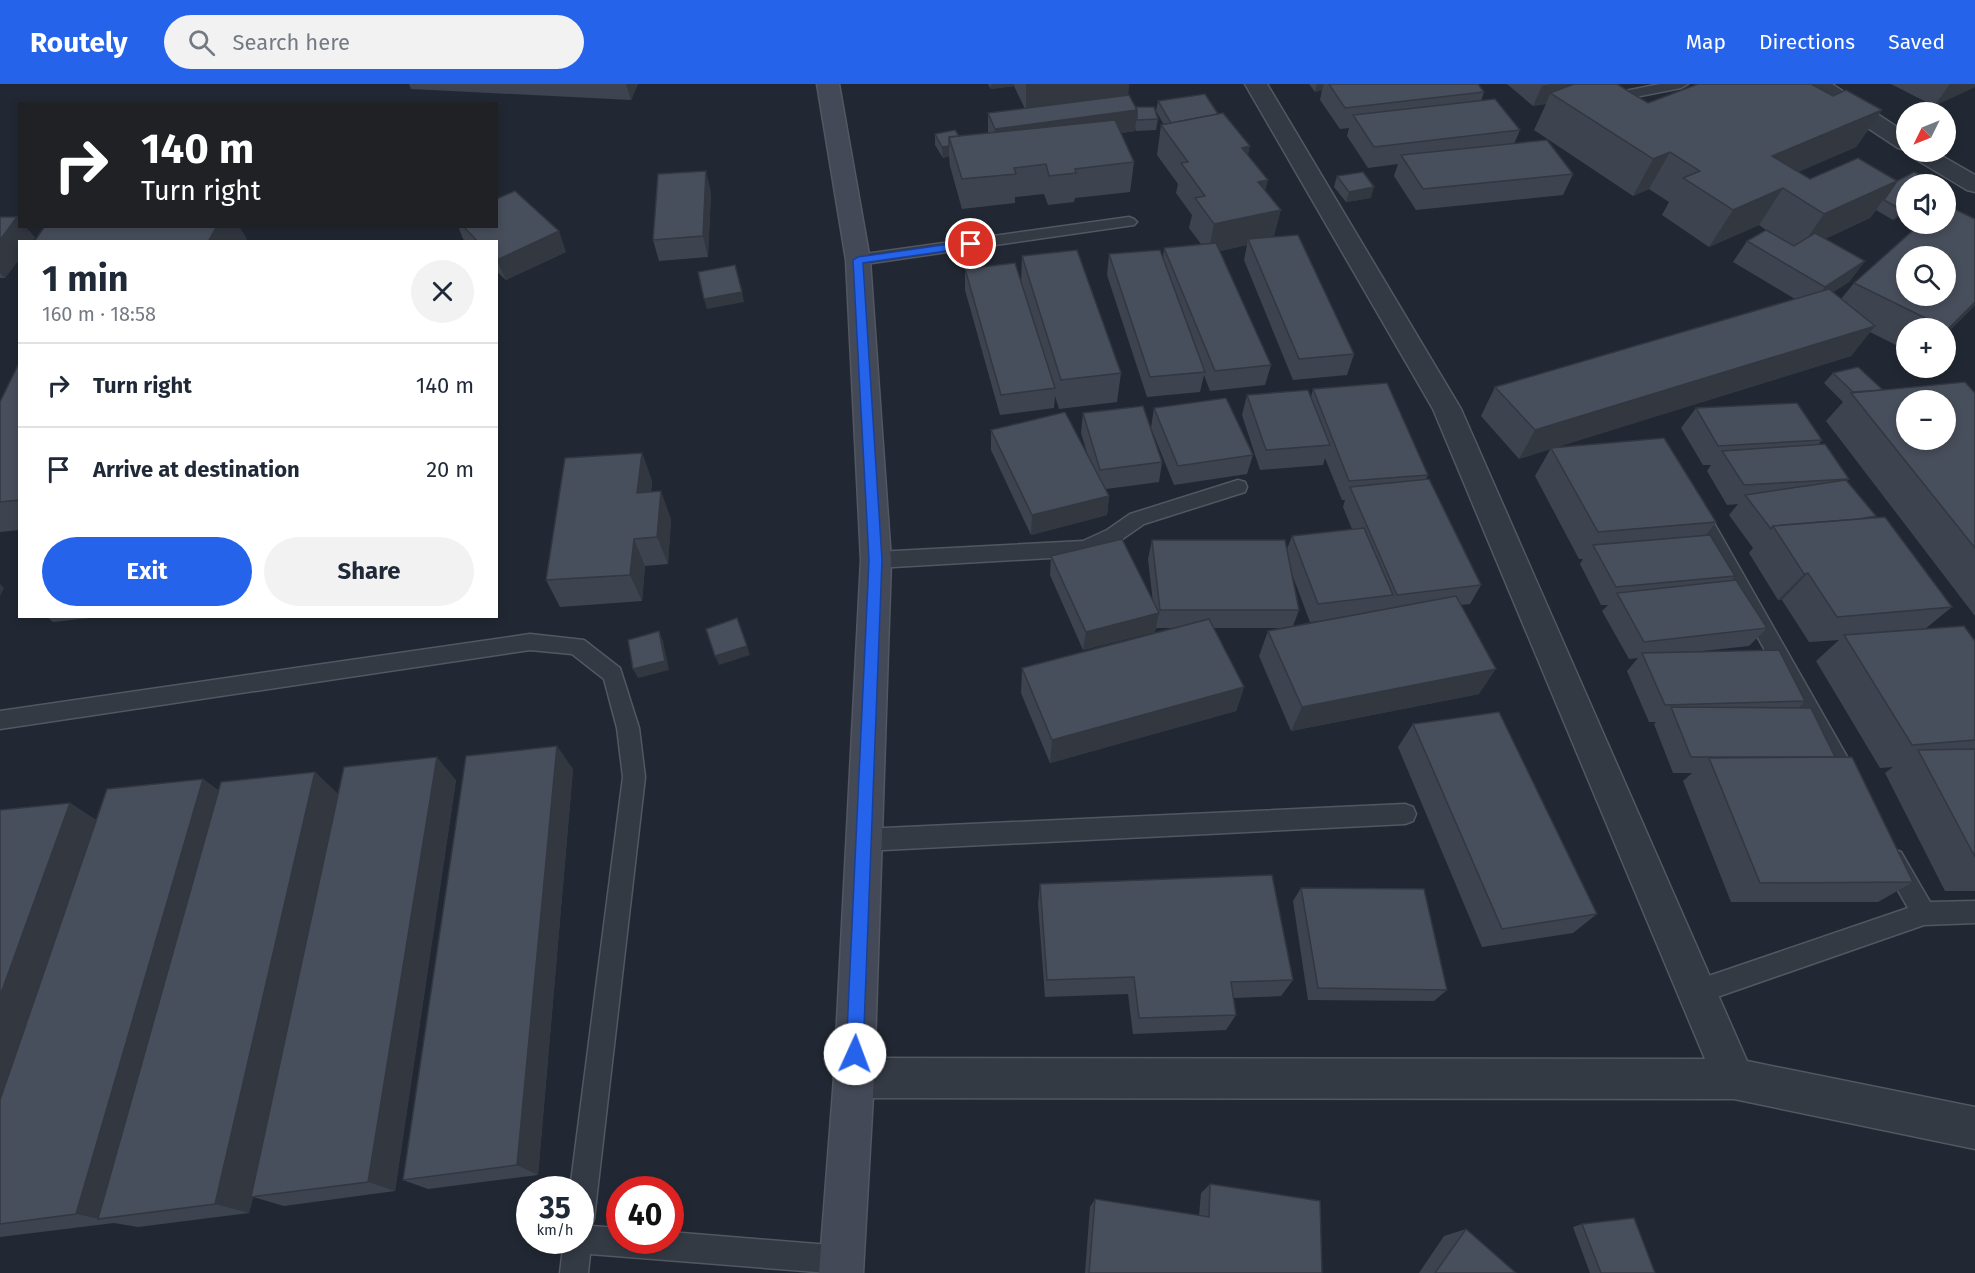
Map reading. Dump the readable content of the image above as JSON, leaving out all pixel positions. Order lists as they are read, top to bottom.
{
  "north": "bottom left",
  "page": {
    "header": "Routely",
    "search": "Search here",
    "nav": ["Map", "Directions", "Saved"],
    "map_buttons": ["+", "−"],
    "turn": ["140 m", "Turn right"],
    "heading": ["1 min", "160 m · 18:58"],
    "list": [
      {
        "name": "Turn right",
        "value": "140 m"
      },
      {
        "name": "Arrive at destination",
        "value": "20 m"
      }
    ],
    "buttons": ["Exit", "Share"],
    "speed": "35 km/h",
    "limit": "40"
  }
}
